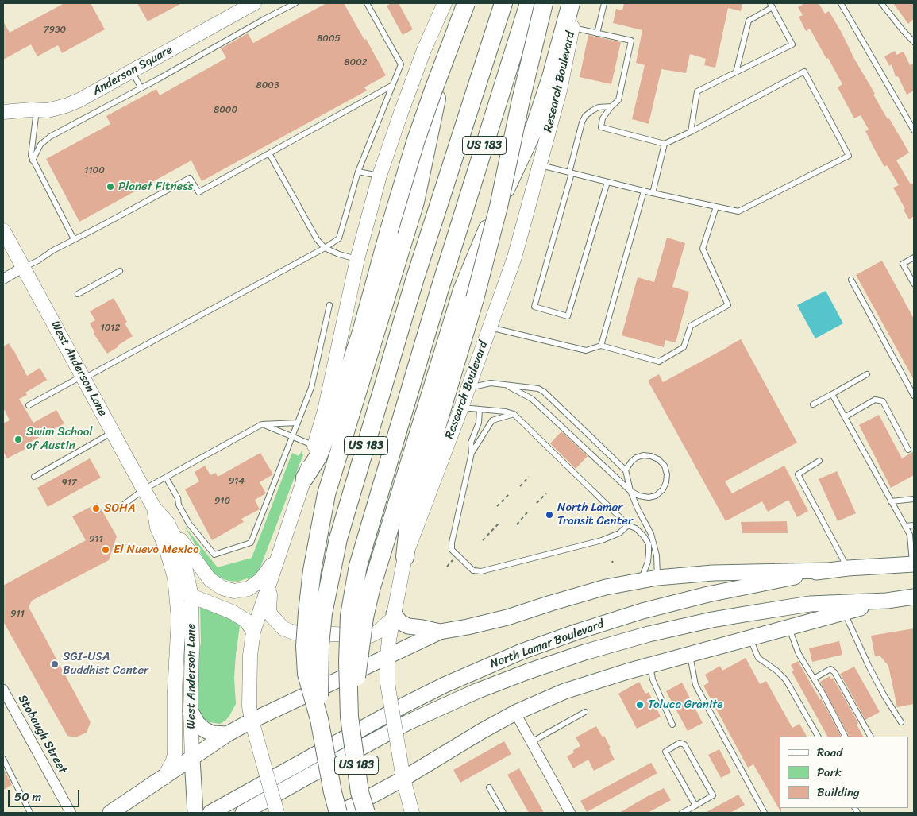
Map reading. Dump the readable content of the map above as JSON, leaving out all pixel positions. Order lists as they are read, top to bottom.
{
  "streets": {
    "highway": ["US 183"],
    "main road": [
      "Anderson Square",
      "Research Boulevard",
      "West Anderson Lane",
      "North Lamar Boulevard"
    ],
    "street": ["Stobaugh Street"]
  },
  "places": [
    "Planet Fitness",
    "Swim School of Austin",
    "SOHA",
    "North Lamar Transit Center",
    "El Nuevo Mexico",
    "SGI-USA Buddhist Center",
    "Toluca Granite"
  ],
  "house_numbers": [
    "7930",
    "8005",
    "8002",
    "8003",
    "8000",
    "1100",
    "1012",
    "914",
    "917",
    "910",
    "911",
    "911"
  ],
  "legend": ["Road", "Park", "Building"],
  "scale_bar": "50 m"
}
